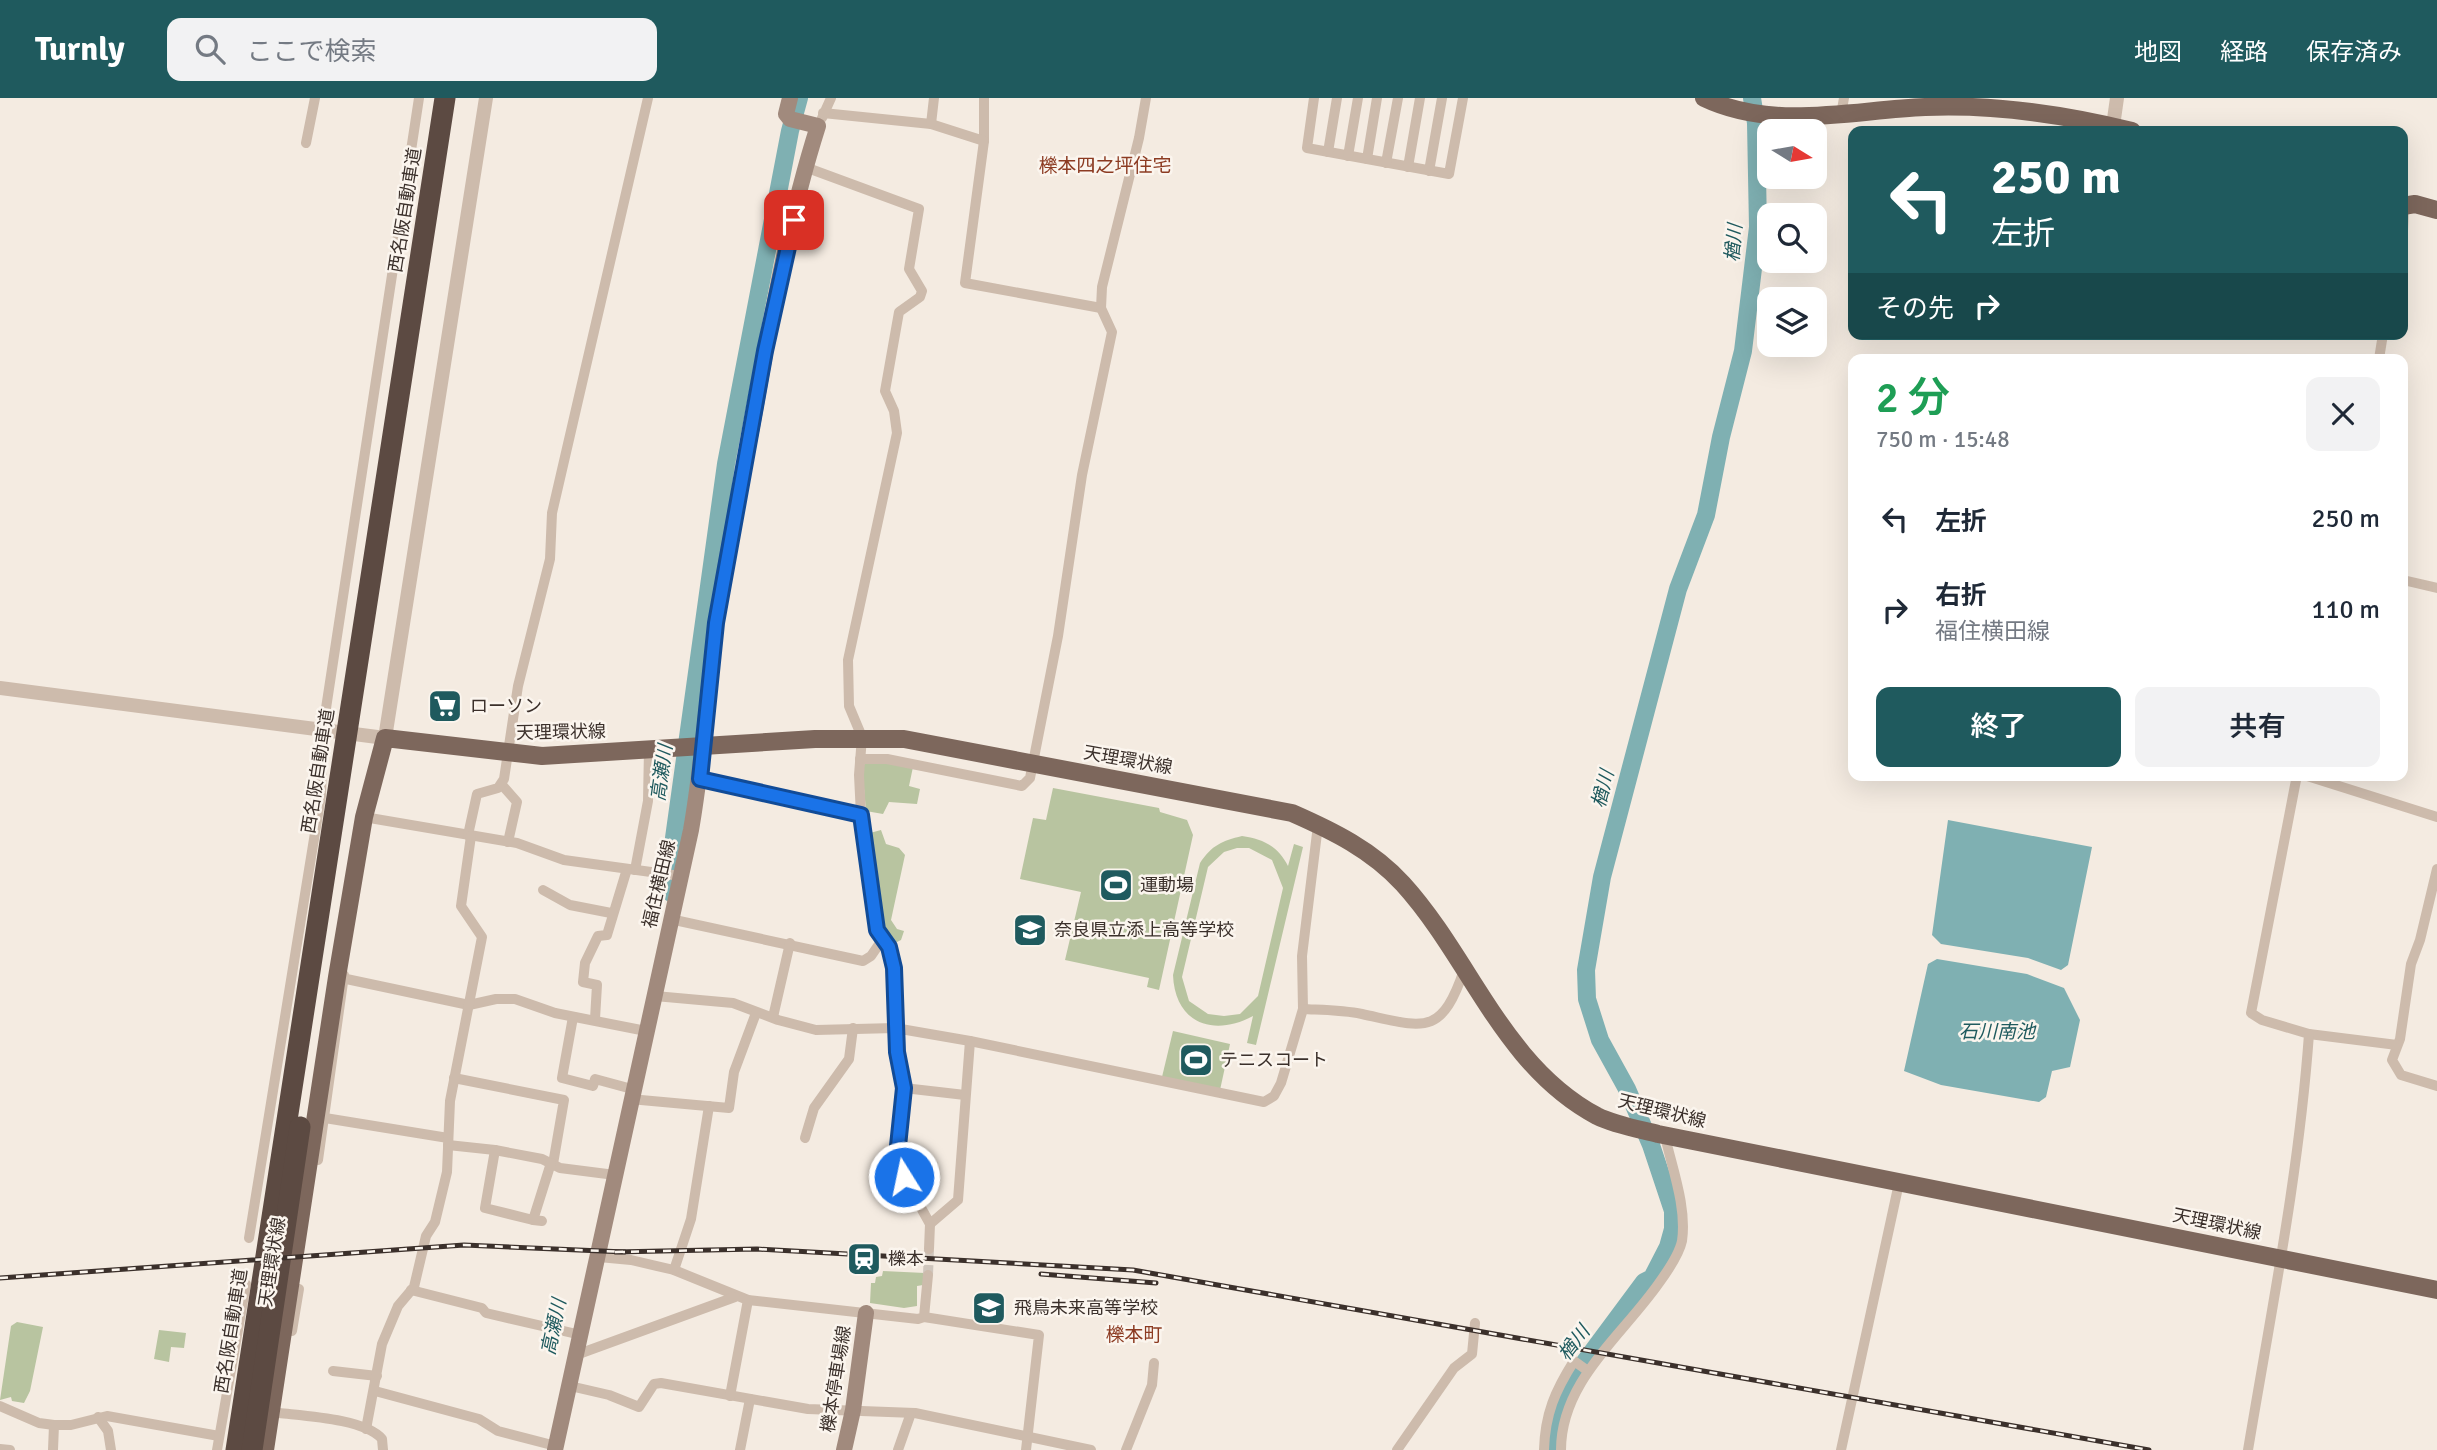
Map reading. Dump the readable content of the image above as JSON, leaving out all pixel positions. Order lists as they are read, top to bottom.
{
  "streets": {
    "highway": ["西名阪自動車道"],
    "main road": ["天理環状線", "福住横田線", "櫟本停車場線"]
  },
  "crossings": [
    ["天理環状線", "福住横田線"]
  ],
  "districts": ["櫟本四之坪住宅", "櫟本町"],
  "water": ["楢川", "高瀬川", "石川南池"],
  "places": {
    "supermarket": ["ローソン"],
    "sports": ["運動場", "テニスコート"],
    "school or university": ["奈良県立添上高等学校", "飛鳥未来高等学校"],
    "station": ["櫟本"]
  },
  "north": "right",
  "page": {
    "header": "Turnly",
    "search": "ここで検索",
    "nav": ["地図", "経路", "保存済み"],
    "turn": ["250 m", "左折"],
    "then": "その先",
    "heading": ["2 分", "750 m · 15:48"],
    "list": [
      {
        "name": "左折",
        "value": "250 m"
      },
      {
        "name": "右折",
        "note": "福住横田線",
        "value": "110 m"
      }
    ],
    "buttons": ["終了", "共有"]
  }
}
